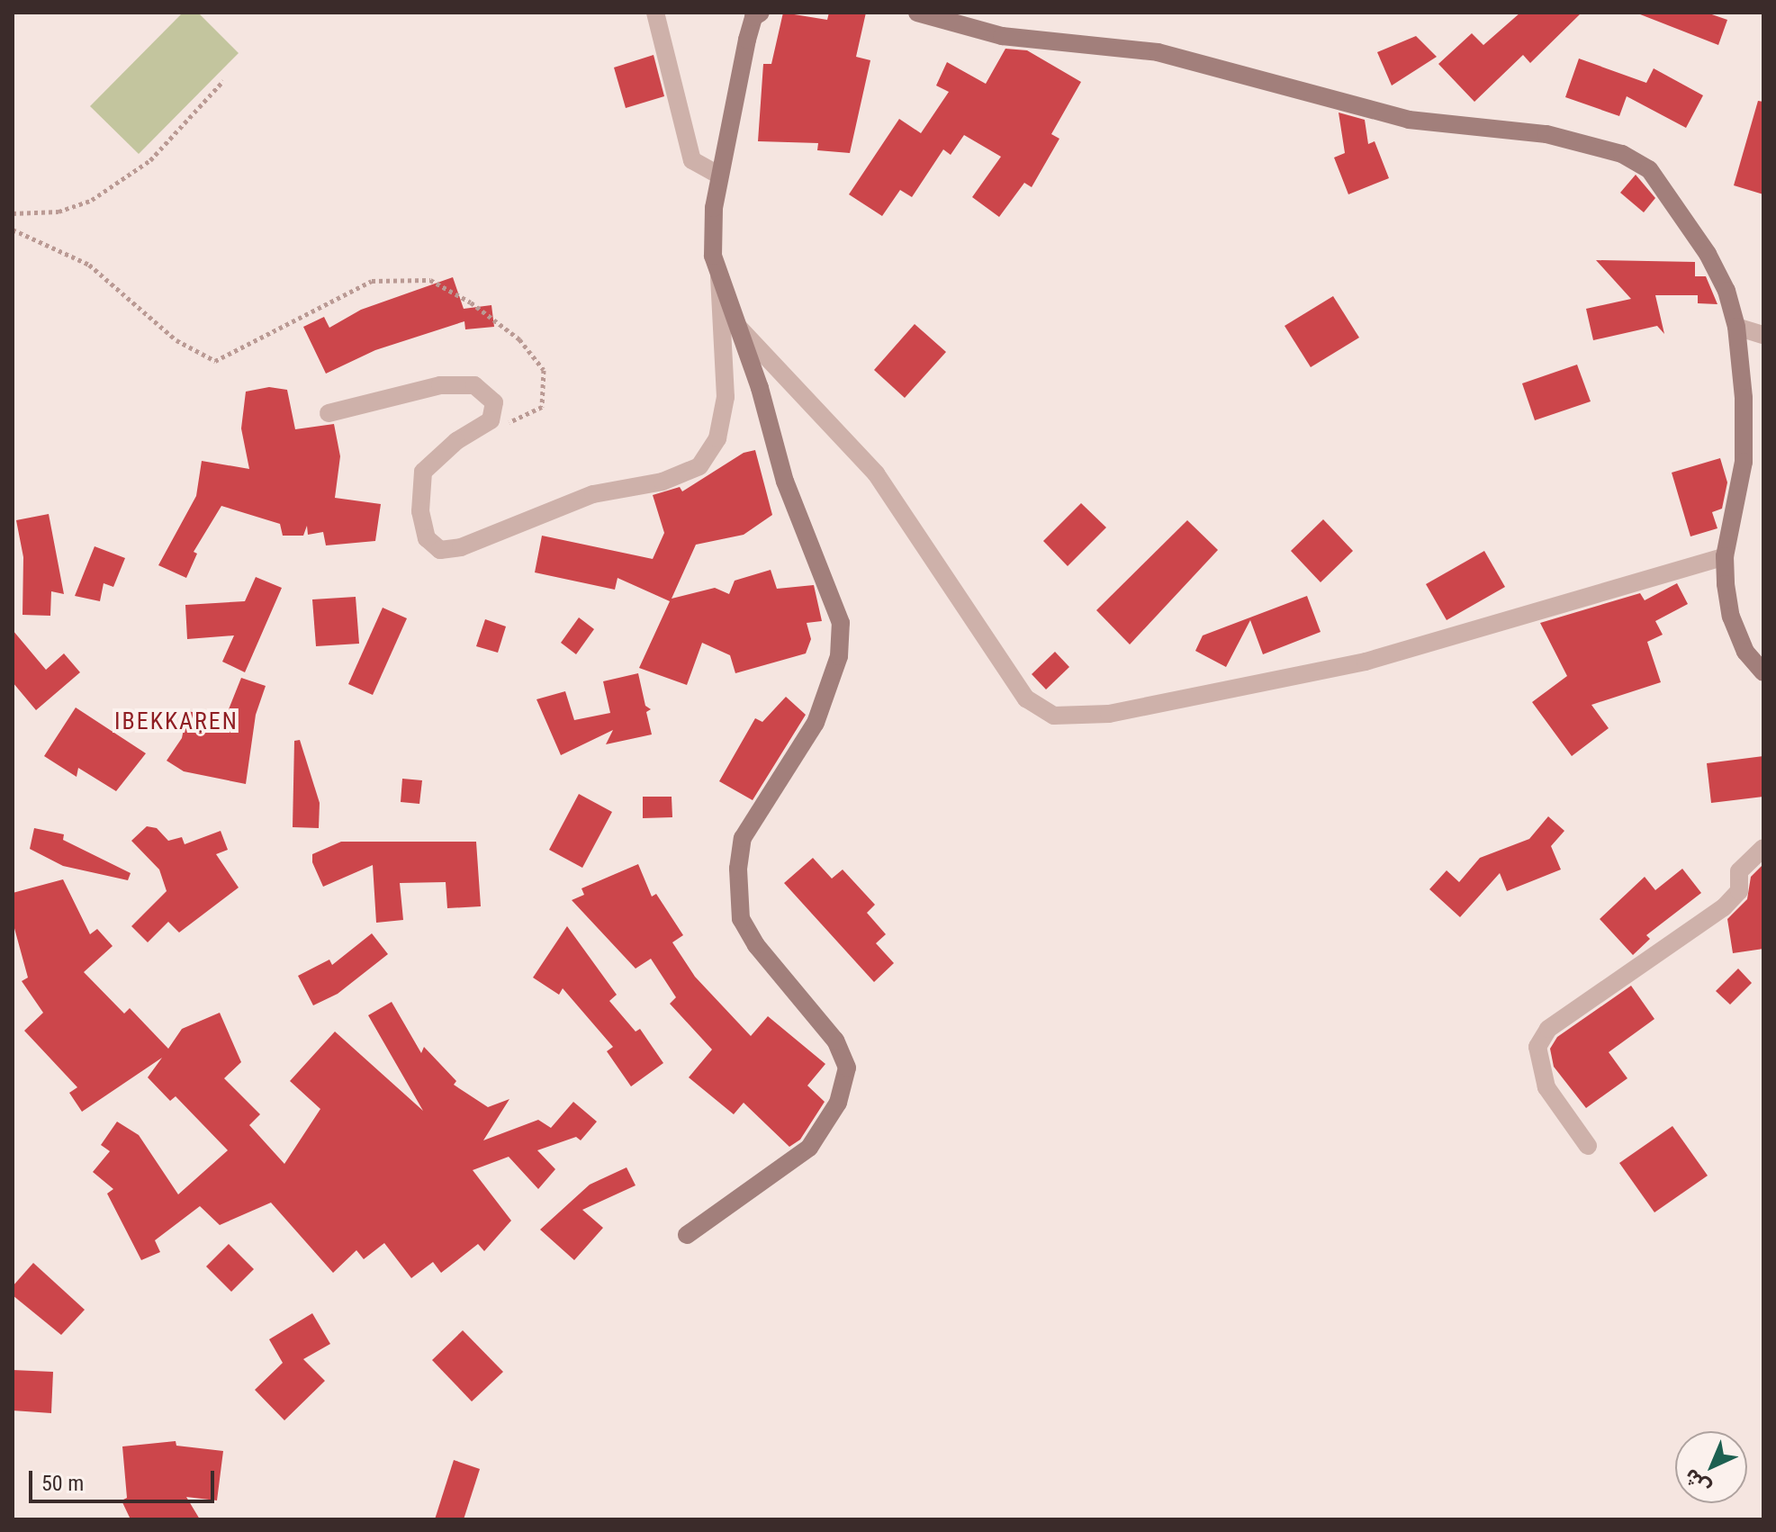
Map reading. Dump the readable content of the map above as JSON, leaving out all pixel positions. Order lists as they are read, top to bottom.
{
  "districts": ["IBEKKAṚEN"],
  "scale_bar": "50 m",
  "north": "bottom left"
}
